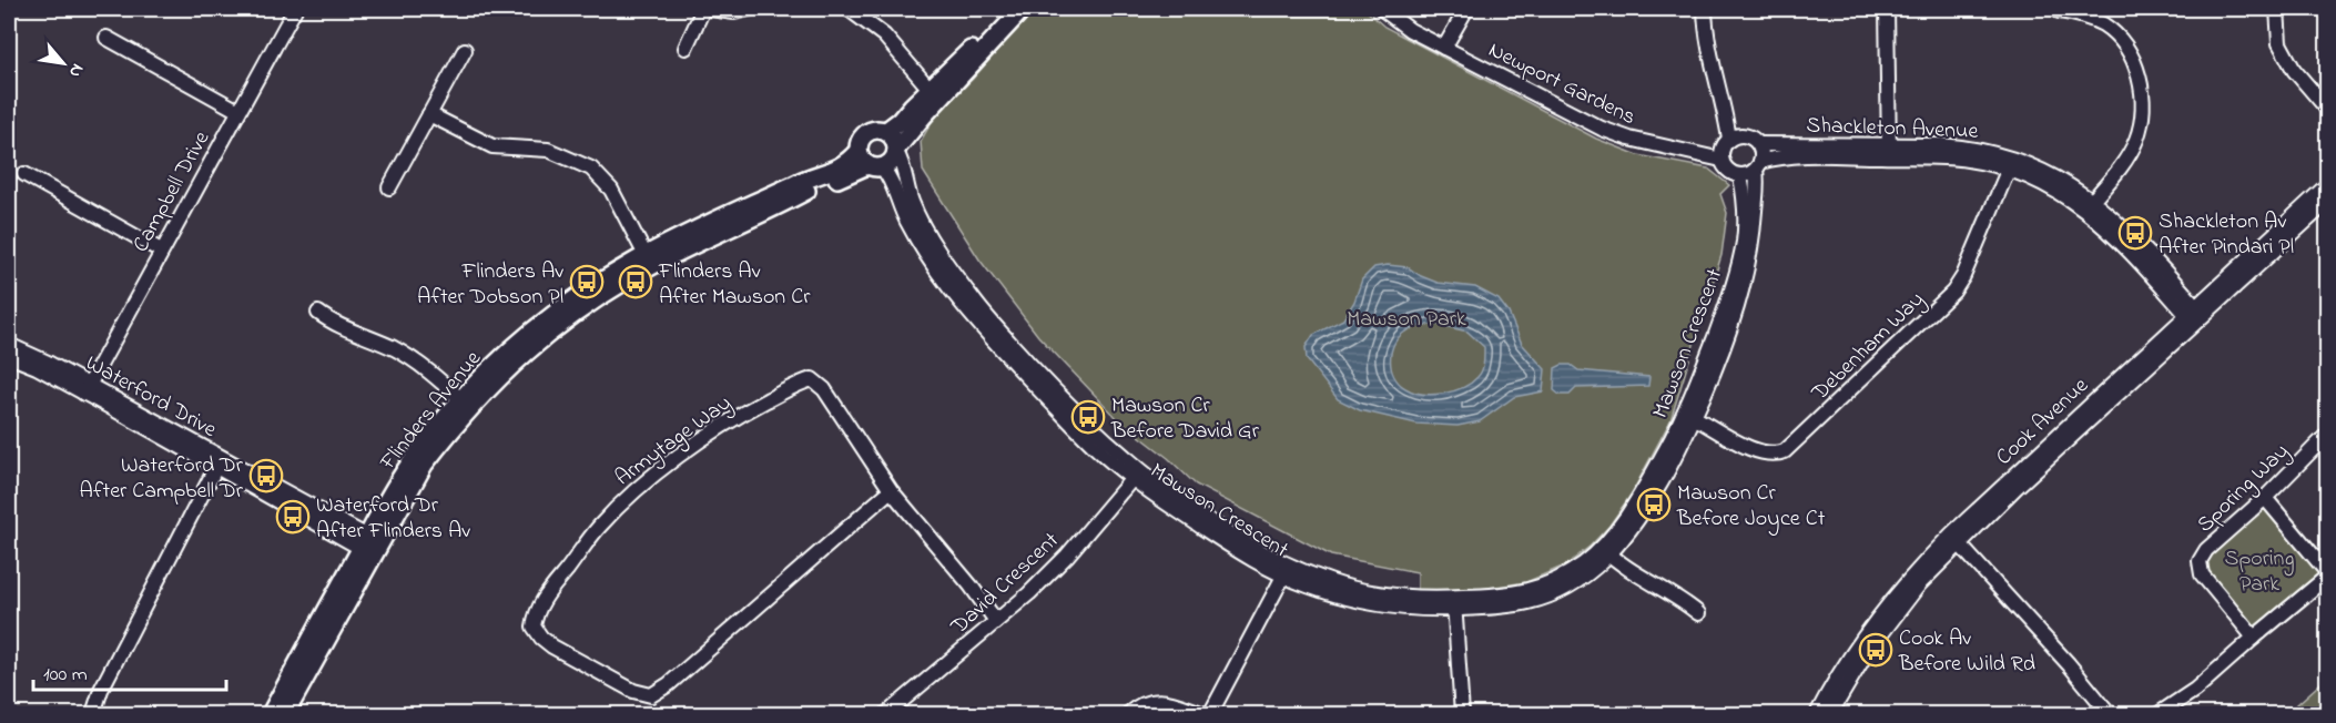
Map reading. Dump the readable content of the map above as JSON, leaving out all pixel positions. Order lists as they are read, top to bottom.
{
  "streets": {
    "main road": ["Flinders Avenue"],
    "street": [
      "Newport Gardens",
      "Shackleton Avenue",
      "Campbell Drive",
      "Mawson Crescent",
      "Debenham Way",
      "Waterford Drive",
      "Cook Avenue",
      "Armytage Way",
      "Sporing Way",
      "David Crescent"
    ]
  },
  "crossings": [
    ["Newport Gardens", "Shackleton Avenue"],
    ["Newport Gardens", "Mawson Crescent"],
    ["Shackleton Avenue", "Mawson Crescent"],
    ["Shackleton Avenue", "Debenham Way"],
    ["Shackleton Avenue", "Cook Avenue"],
    ["Campbell Drive", "Waterford Drive"],
    ["Mawson Crescent", "Debenham Way"],
    ["Mawson Crescent", "Flinders Avenue"],
    ["Mawson Crescent", "David Crescent"],
    ["Waterford Drive", "Flinders Avenue"],
    ["Armytage Way", "David Crescent"]
  ],
  "parks": ["Mawson Park", "Sporing Park"],
  "places": {
    "bus stop": [
      "Shackleton Av After Pindari Pl",
      "Flinders Av After Dobson Pl",
      "Flinders Av After Mawson Cr",
      "Mawson Cr Before David Gr",
      "Waterford Dr After Campbell Dr",
      "Mawson Cr Before Joyce Ct",
      "Waterford Dr After Flinders Av",
      "Cook Av Before Wild Rd"
    ]
  },
  "scale_bar": "100 m",
  "north": "bottom right"
}
